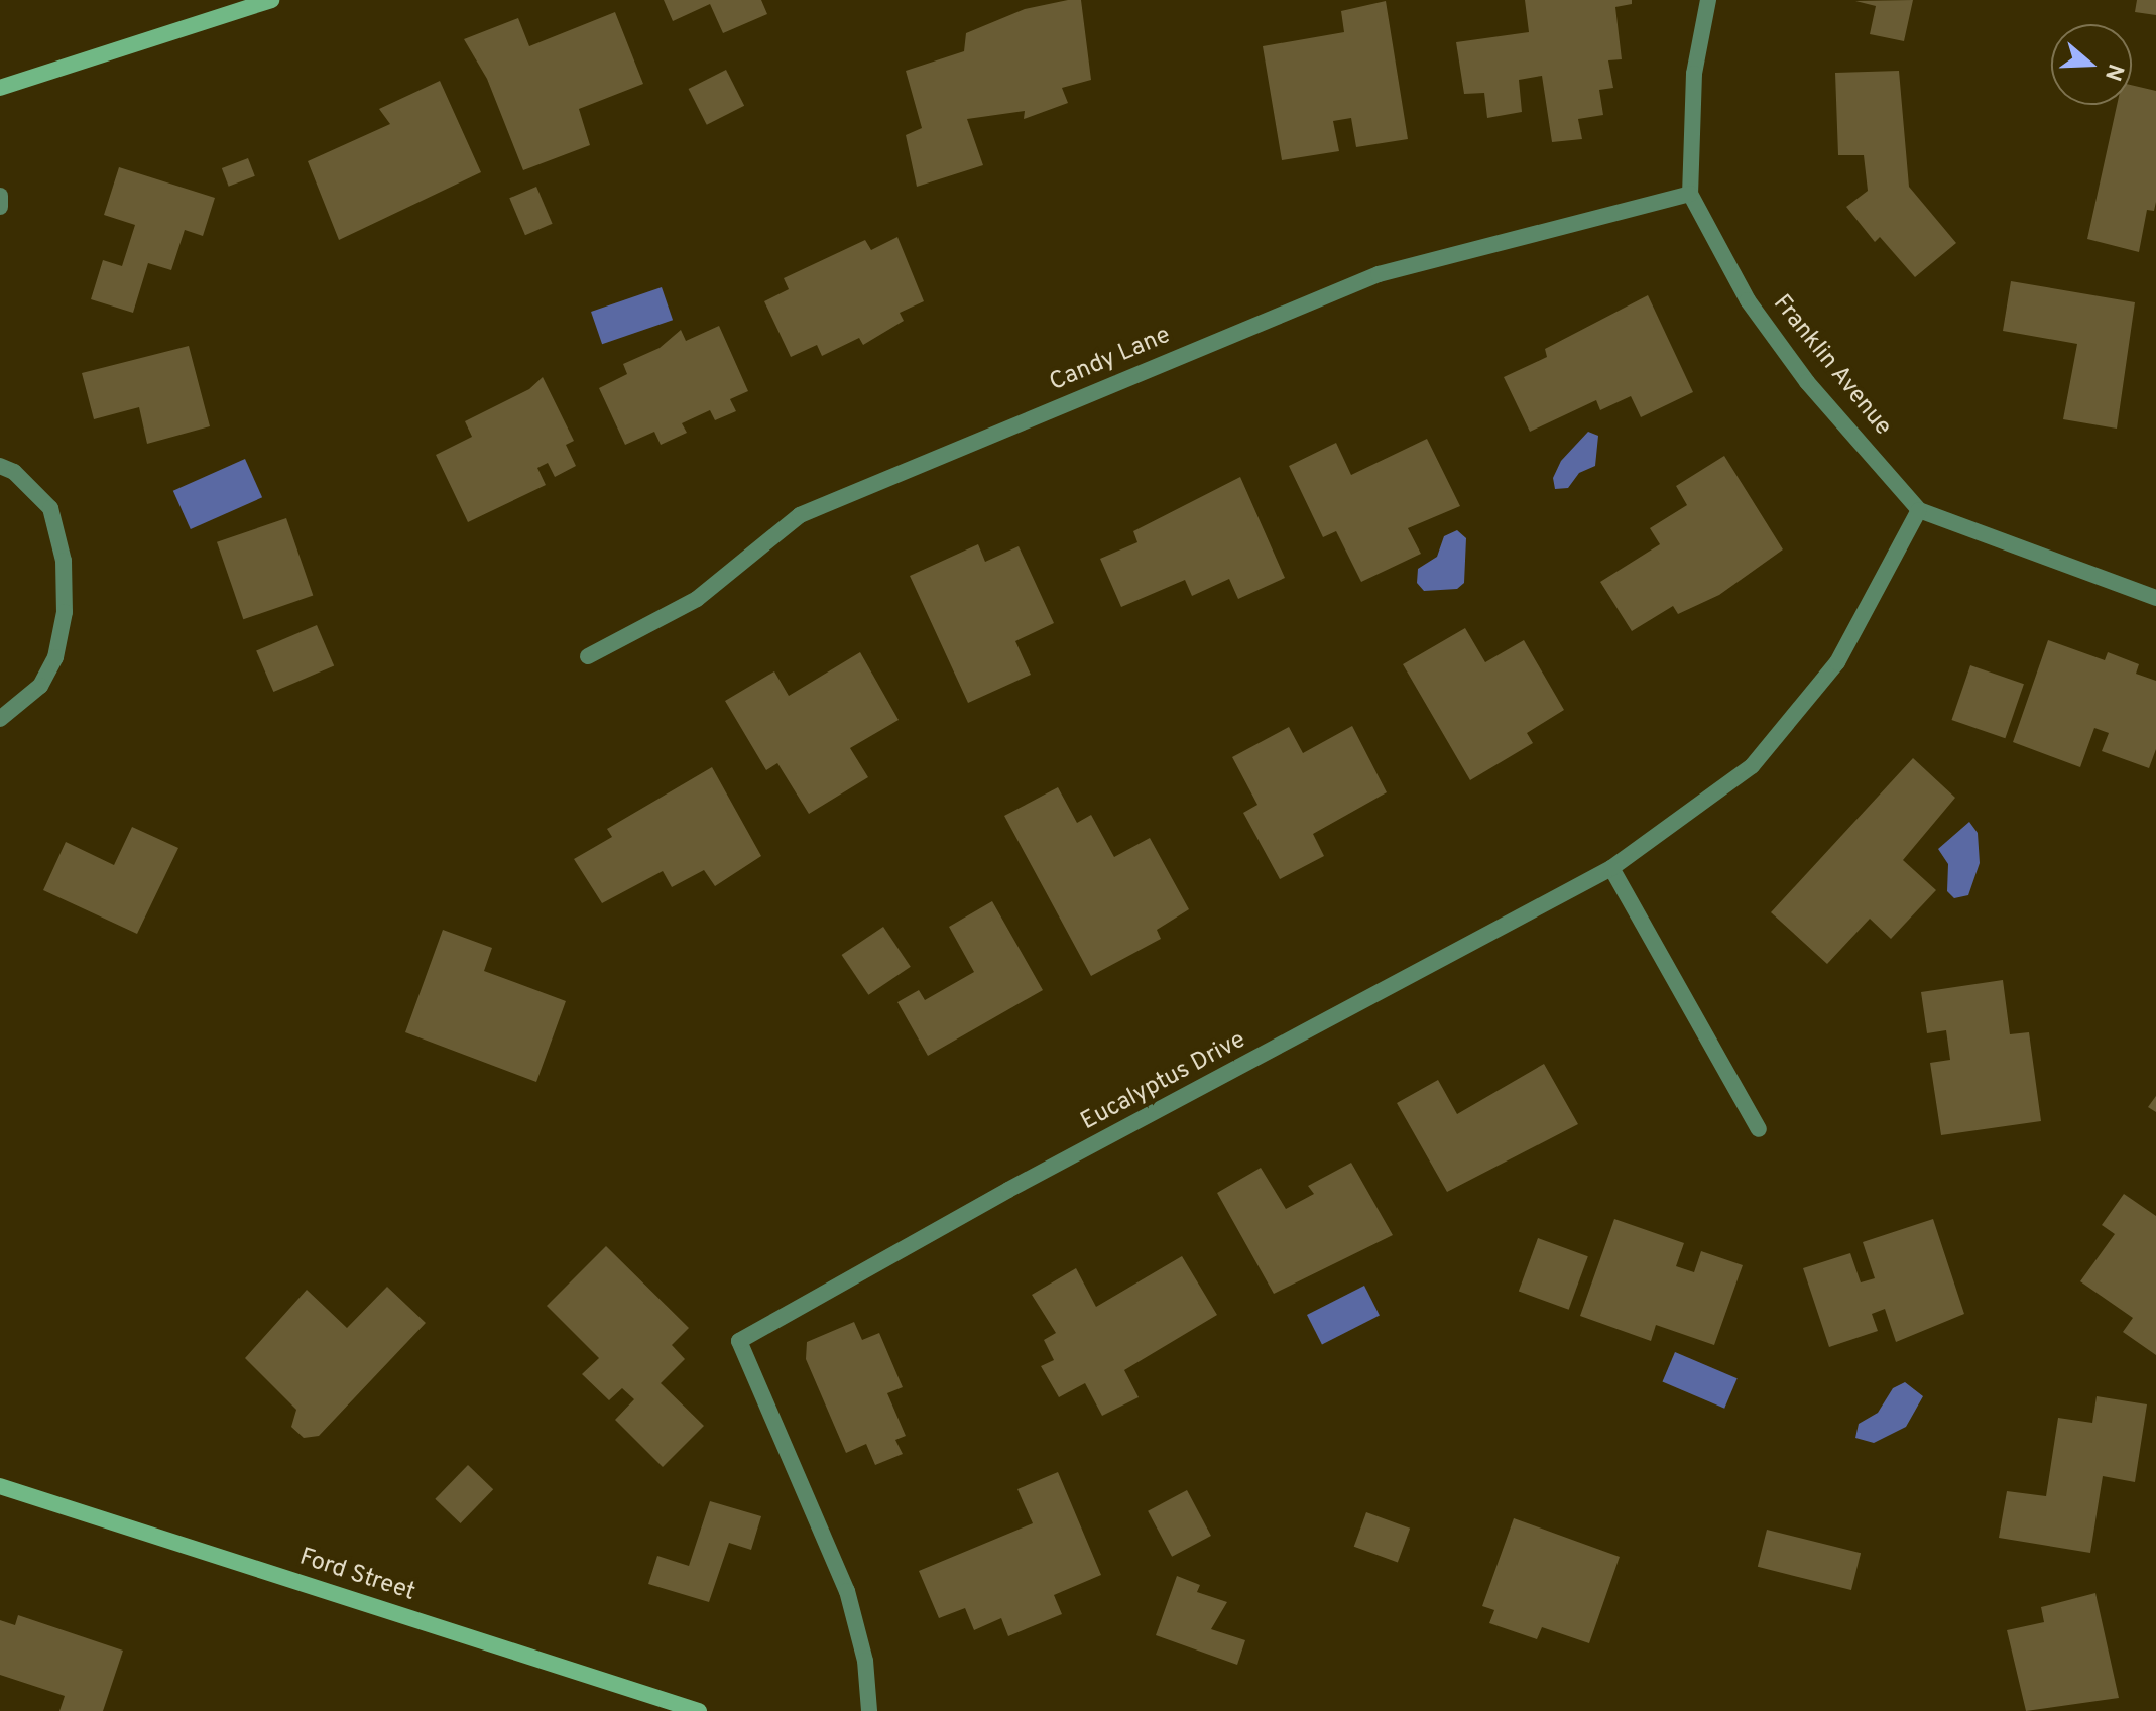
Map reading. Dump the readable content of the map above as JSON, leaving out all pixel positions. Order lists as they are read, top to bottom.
{
  "streets": {
    "street": [
      "Candy Lane",
      "Franklin Avenue",
      "Eucalyptus Drive",
      "Ford Street"
    ]
  },
  "crossings": [
    ["Candy Lane", "Franklin Avenue"],
    ["Franklin Avenue", "Eucalyptus Drive"]
  ],
  "north": "right"
}
